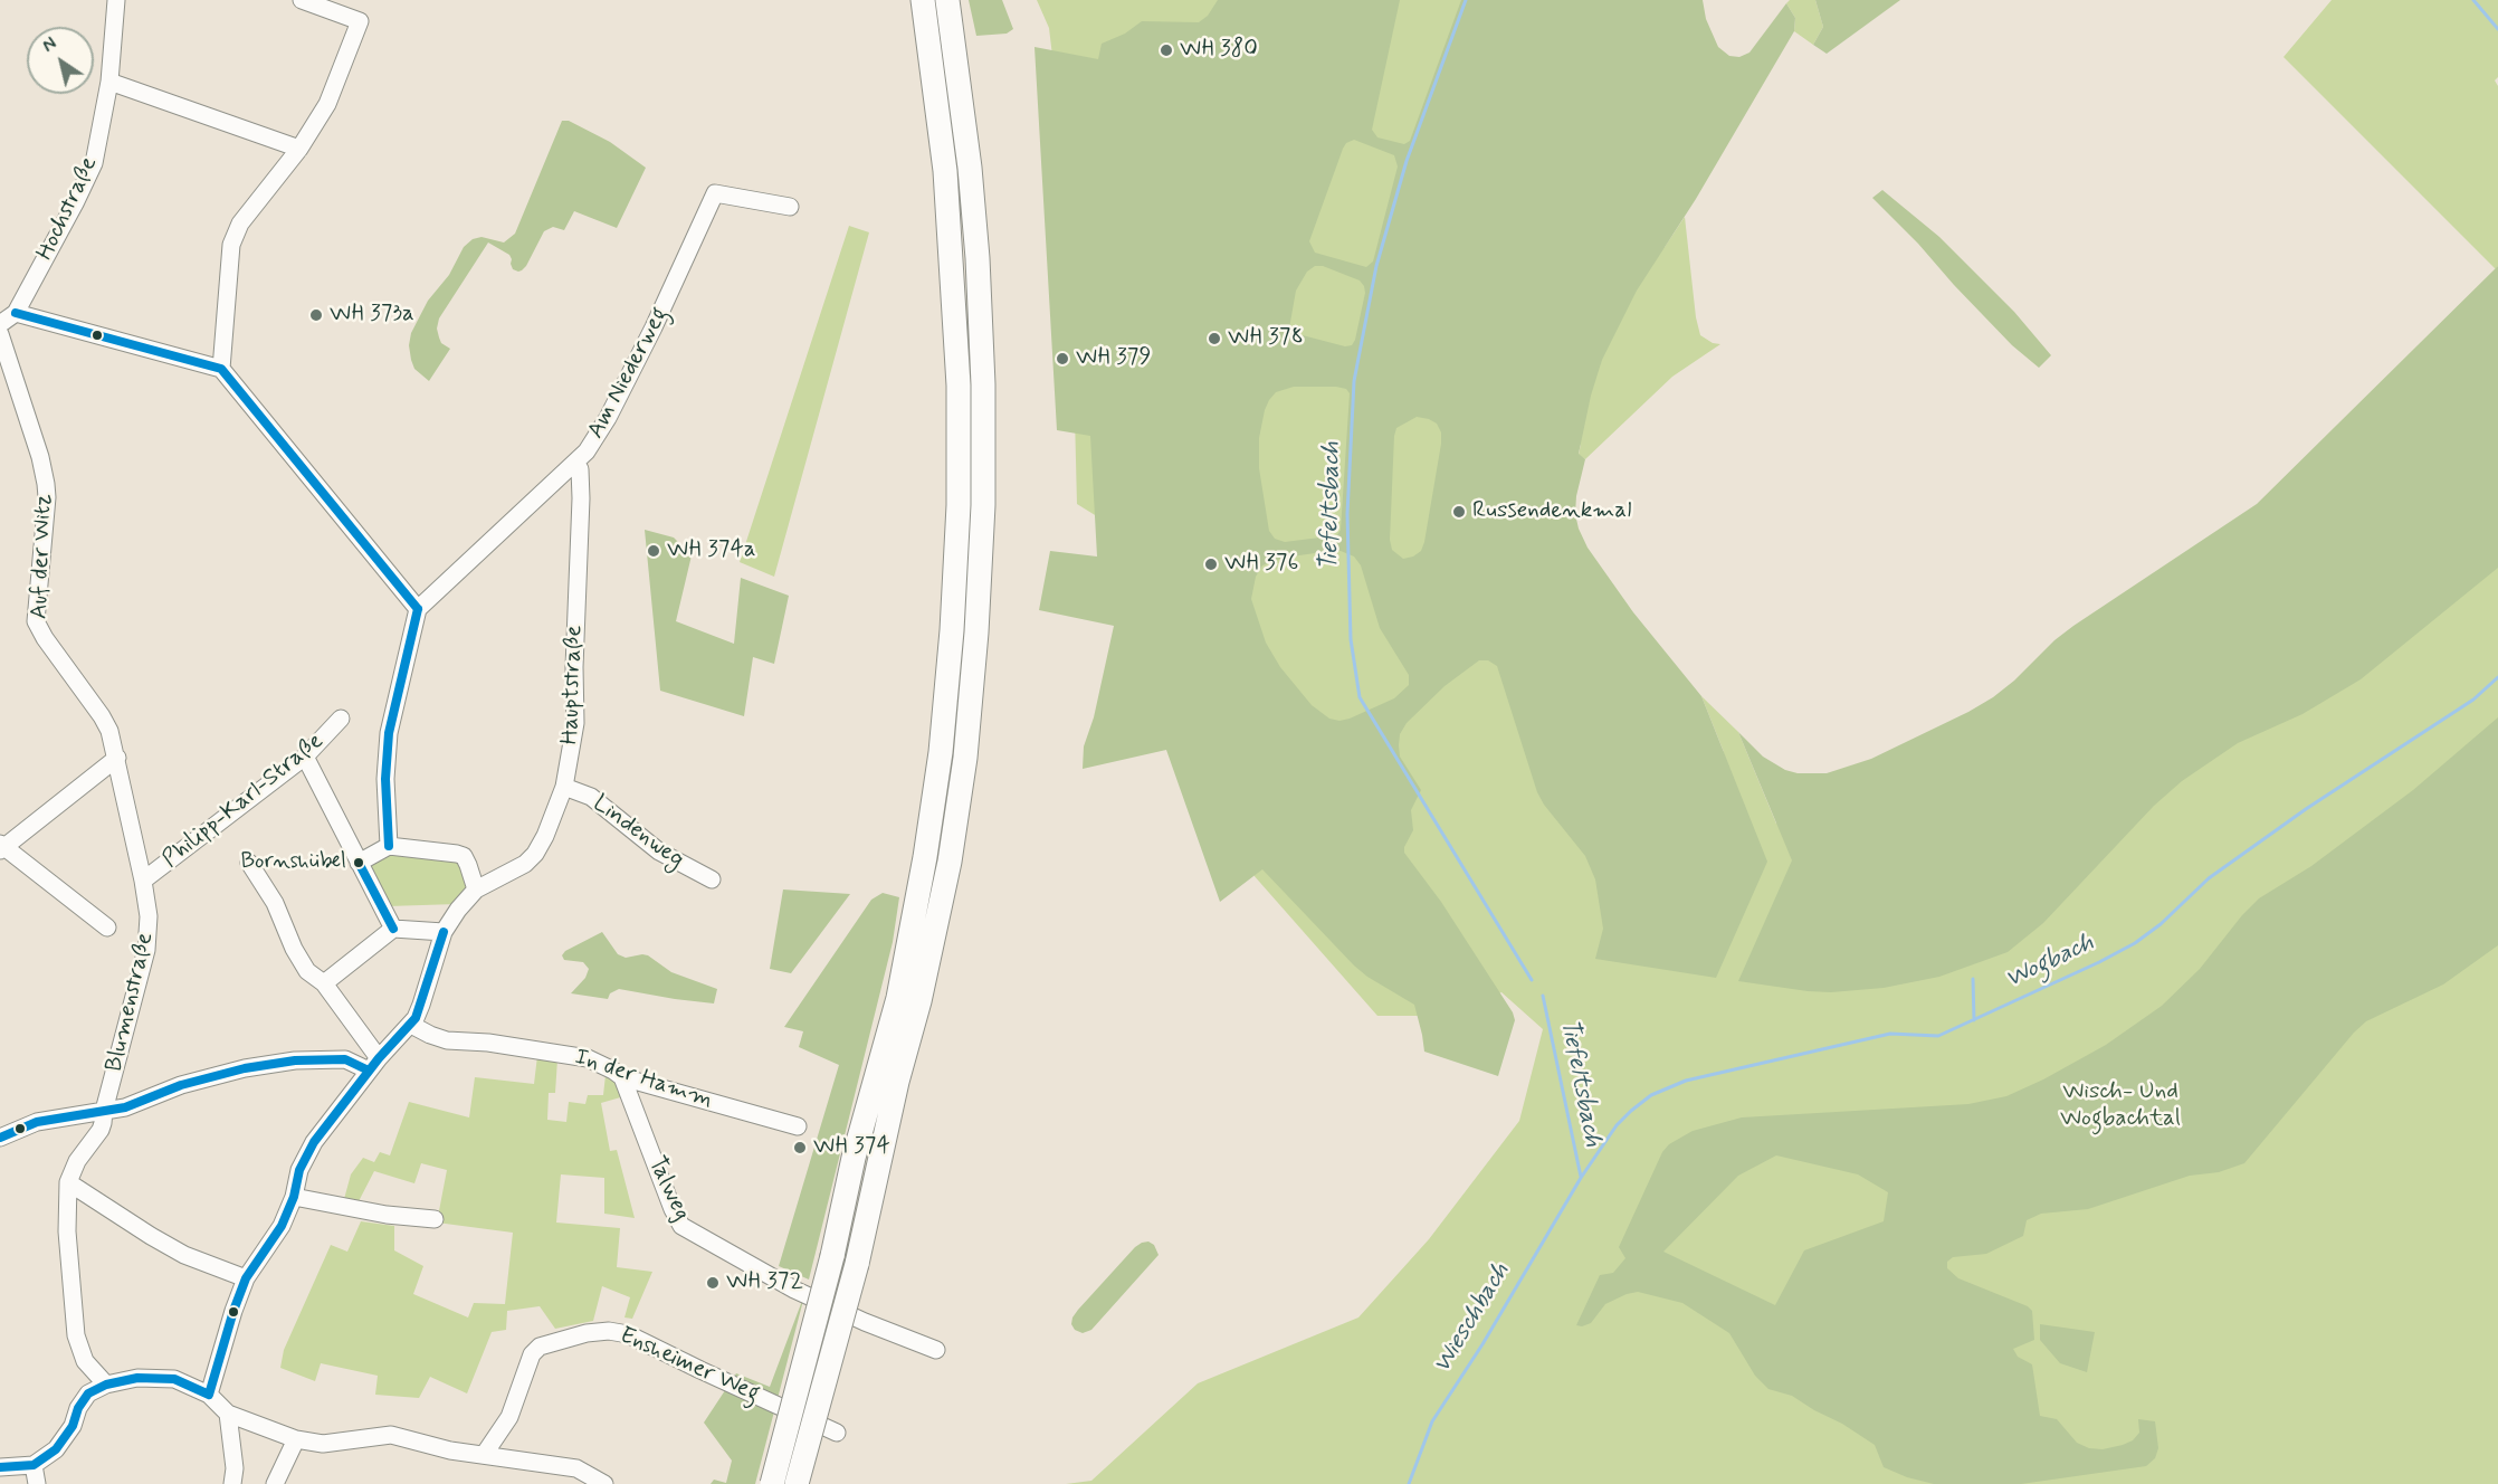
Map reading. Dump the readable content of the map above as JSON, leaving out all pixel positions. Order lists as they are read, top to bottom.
{
  "streets": {
    "street": [
      "Hochstraße",
      "Am Niederweg",
      "Auf der Witz",
      "Hauptstraße",
      "Philipp-Karl-Straße",
      "Lindenweg",
      "Blumenstraße",
      "In der Hamm",
      "Talweg",
      "Ensheimer Weg"
    ]
  },
  "crossings": [
    ["Am Niederweg", "Hauptstraße"],
    ["Auf der Witz", "Philipp-Karl-Straße"],
    ["Auf der Witz", "Blumenstraße"],
    ["Hauptstraße", "Lindenweg"],
    ["Hauptstraße", "In der Hamm"],
    ["Philipp-Karl-Straße", "Blumenstraße"],
    ["In der Hamm", "Talweg"]
  ],
  "water": ["Tiefeltsbach", "Wogbach", "Wieschbach"],
  "parks": ["Wisch- Und Wogbachtal"],
  "places": [
    "WH 380",
    "WH 373a",
    "WH 378",
    "WH 379",
    "Russendenkmal",
    "WH 374a",
    "WH 376",
    "Bornshübel",
    "WH 374",
    "WH 372"
  ],
  "north": "top left"
}
